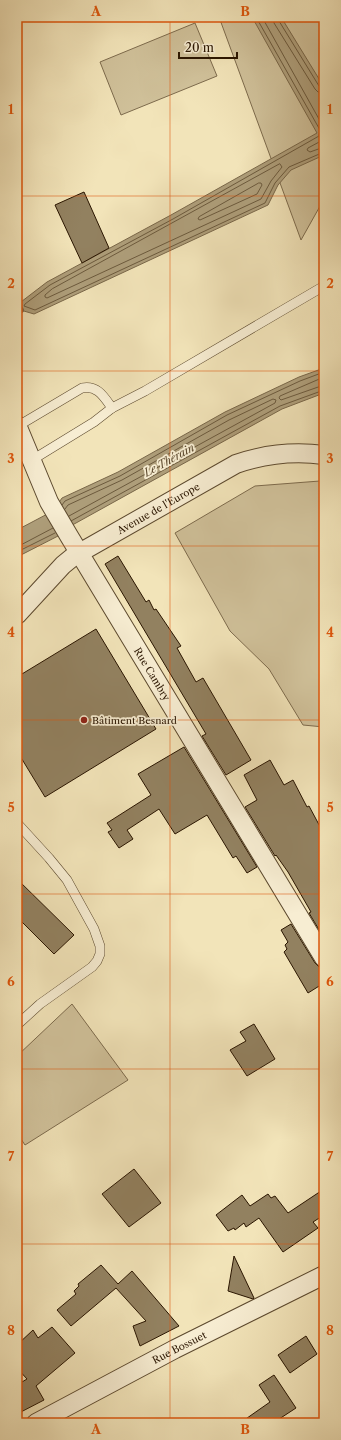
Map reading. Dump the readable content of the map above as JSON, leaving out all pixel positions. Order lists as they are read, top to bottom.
{
  "streets": {
    "street": ["Avenue de l'Europe", "Rue Cambry", "Rue Bossuet"]
  },
  "crossings": [
    ["Avenue de l'Europe", "Rue Cambry"]
  ],
  "water": ["Le Thérain"],
  "places": ["Bâtiment Besnard"],
  "scale_bar": "20 m",
  "grid": {
    "columns": ["A", "B"],
    "rows": [
      "1",
      "2",
      "3",
      "4",
      "5",
      "6",
      "7",
      "8"
    ]
  }
}
